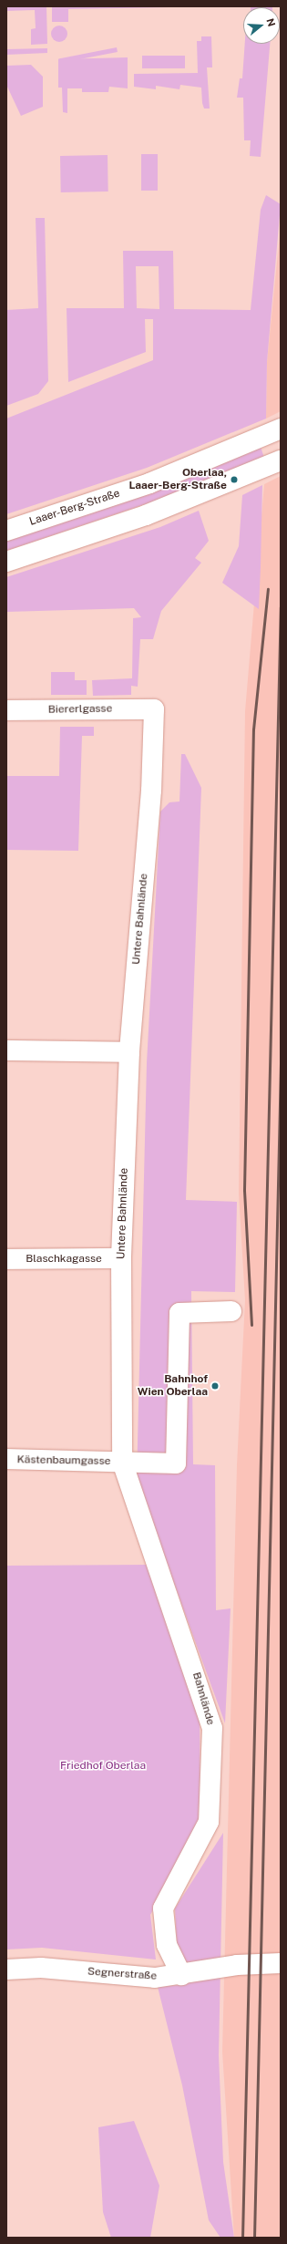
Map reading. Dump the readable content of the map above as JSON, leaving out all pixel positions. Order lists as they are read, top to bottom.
{
  "streets": {
    "street": [
      "Laaer-Berg-Straße",
      "Biererlgasse",
      "Untere Bahnlände",
      "Blaschkagasse",
      "Kästenbaumgasse",
      "Bahnlände",
      "Segnerstraße"
    ]
  },
  "crossings": [
    ["Biererlgasse", "Untere Bahnlände"],
    ["Untere Bahnlände", "Blaschkagasse"],
    ["Untere Bahnlände", "Kästenbaumgasse"],
    ["Untere Bahnlände", "Bahnlände"],
    ["Kästenbaumgasse", "Bahnlände"],
    ["Bahnlände", "Segnerstraße"]
  ],
  "parks": ["Friedhof Oberlaa"],
  "places": ["Oberlaa, Laaer-Berg-Straße", "Bahnhof Wien Oberlaa"],
  "north": "right"
}
